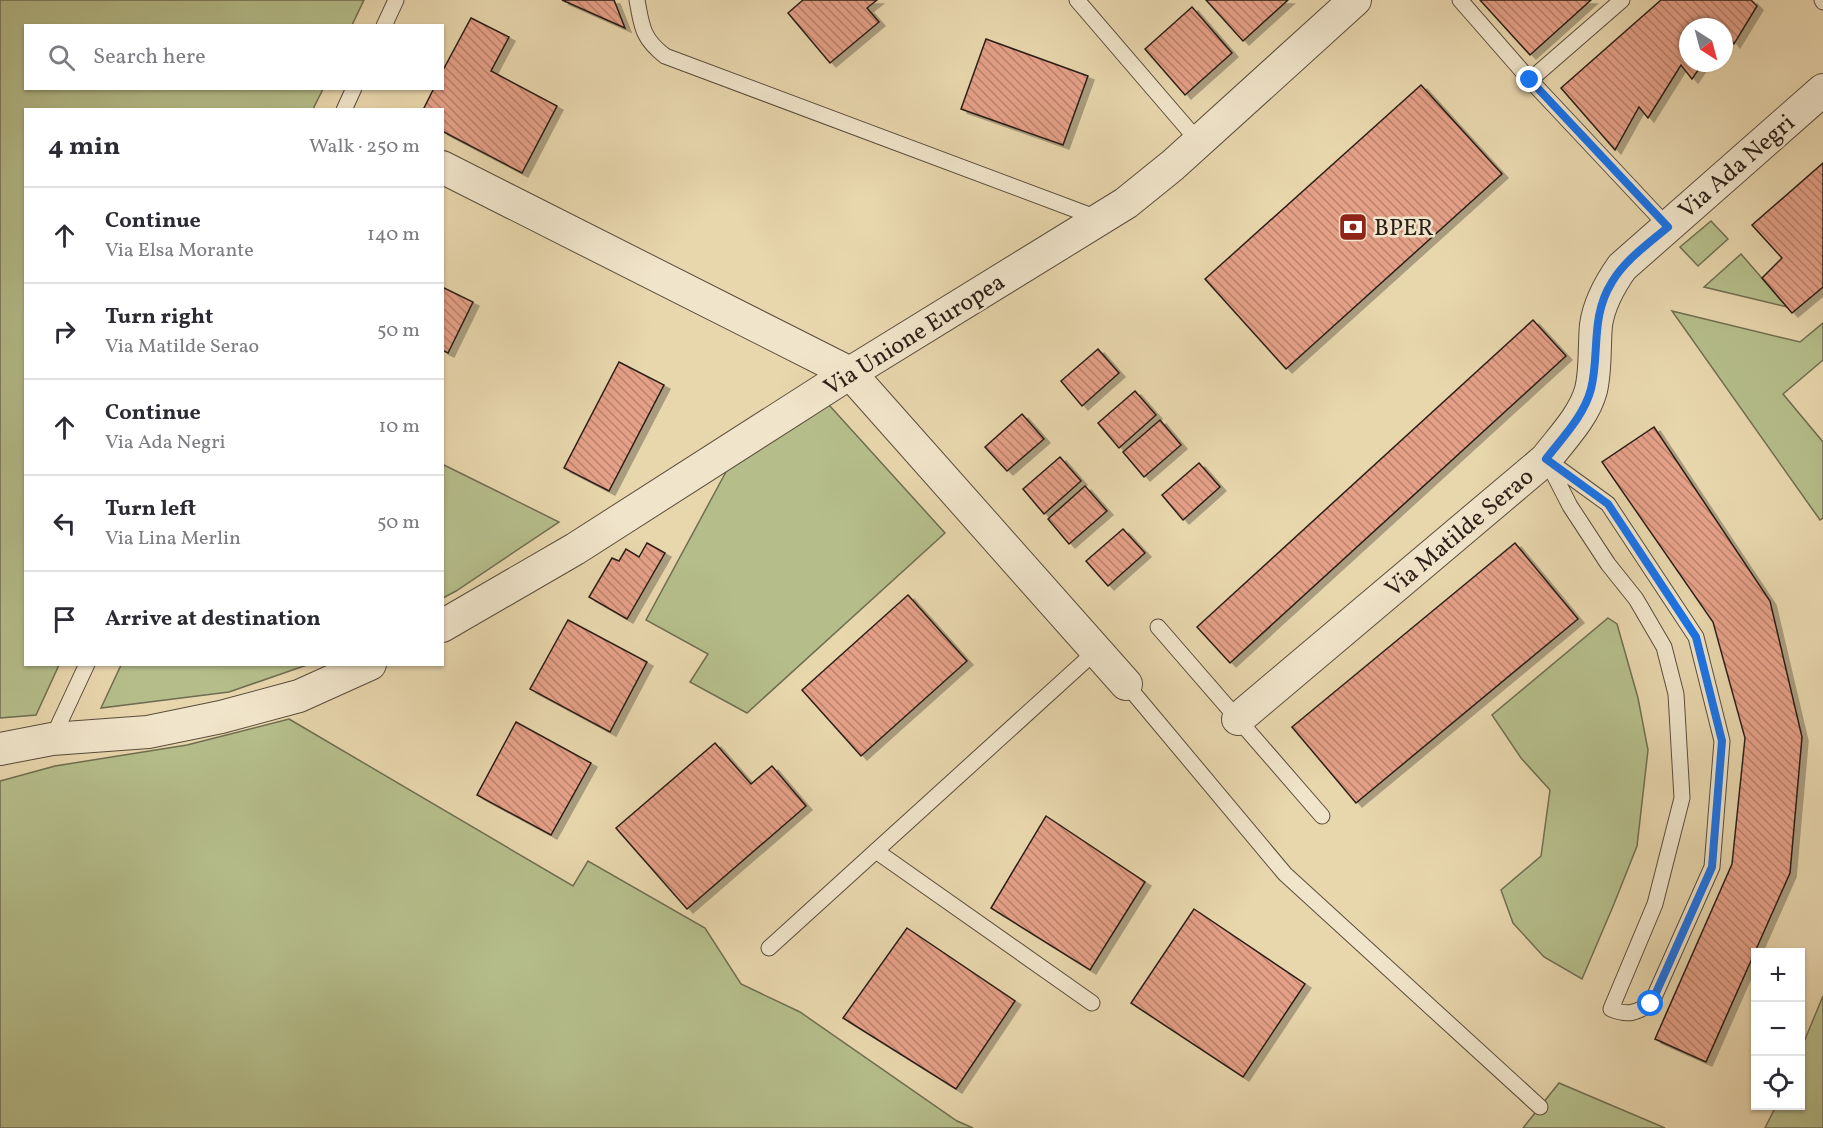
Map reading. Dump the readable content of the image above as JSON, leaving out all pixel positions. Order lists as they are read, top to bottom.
{
  "streets": {
    "street": ["Via Ada Negri", "Via Unione Europea", "Via Matilde Serao"]
  },
  "crossings": [
    ["Via Ada Negri", "Via Matilde Serao"]
  ],
  "places": {
    "bank": ["BPER"]
  },
  "north": "bottom right",
  "page": {
    "search": "Search here",
    "heading": ["4 min", "Walk · 250 m"],
    "list": [
      ["Continue", "Via Elsa Morante", "140 m"],
      ["Turn right", "Via Matilde Serao", "50 m"],
      ["Continue", "Via Ada Negri", "10 m"],
      ["Turn left", "Via Lina Merlin", "50 m"],
      "Arrive at destination"
    ],
    "map_buttons": ["+", "−"]
  }
}
